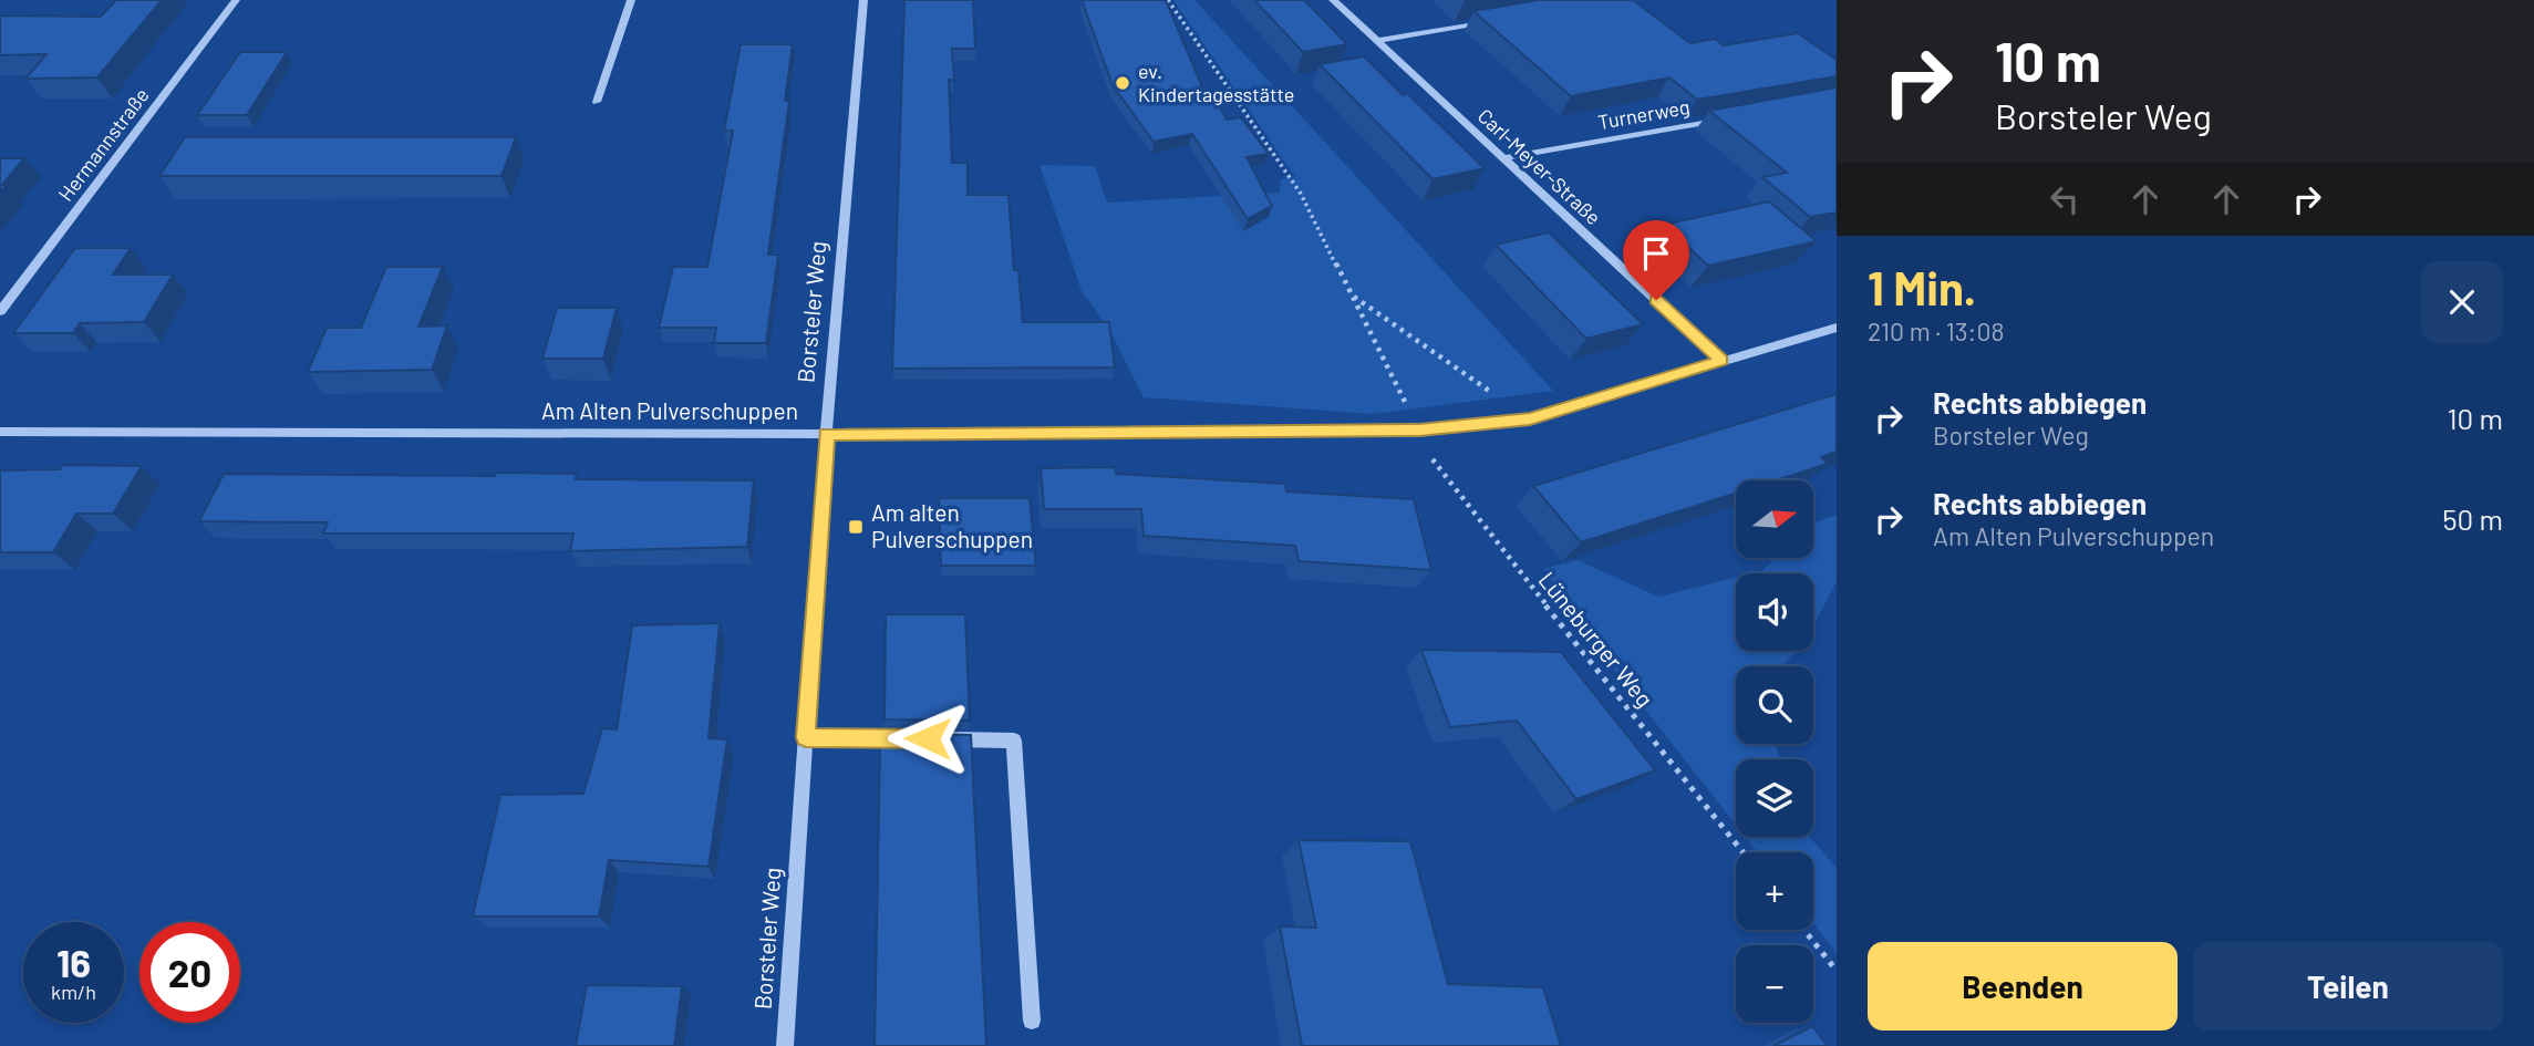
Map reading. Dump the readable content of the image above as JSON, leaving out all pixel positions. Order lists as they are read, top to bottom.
{
  "streets": {
    "street": [
      "Turnerweg",
      "Hermannstraße",
      "Carl-Meyer-Straße",
      "Borsteler Weg",
      "Am Alten Pulverschuppen"
    ],
    "path": ["Lüneburger Weg"]
  },
  "crossings": [
    ["Turnerweg", "Carl-Meyer-Straße"],
    ["Carl-Meyer-Straße", "Am Alten Pulverschuppen"],
    ["Borsteler Weg", "Am Alten Pulverschuppen"],
    ["Am Alten Pulverschuppen", "Lüneburger Weg"]
  ],
  "places": {
    "other": ["ev. Kindertagesstätte"],
    "transit": ["Am alten Pulverschuppen"]
  },
  "north": "right",
  "page": {
    "turn": ["10 m", "Borsteler Weg"],
    "heading": ["1 Min.", "210 m · 13:08"],
    "list": [
      {
        "name": "Rechts abbiegen",
        "note": "Borsteler Weg",
        "value": "10 m"
      },
      {
        "name": "Rechts abbiegen",
        "note": "Am Alten Pulverschuppen",
        "value": "50 m"
      }
    ],
    "map_buttons": ["+", "−"],
    "speed": "16 km/h",
    "limit": "20",
    "buttons": ["Beenden", "Teilen"]
  }
}
